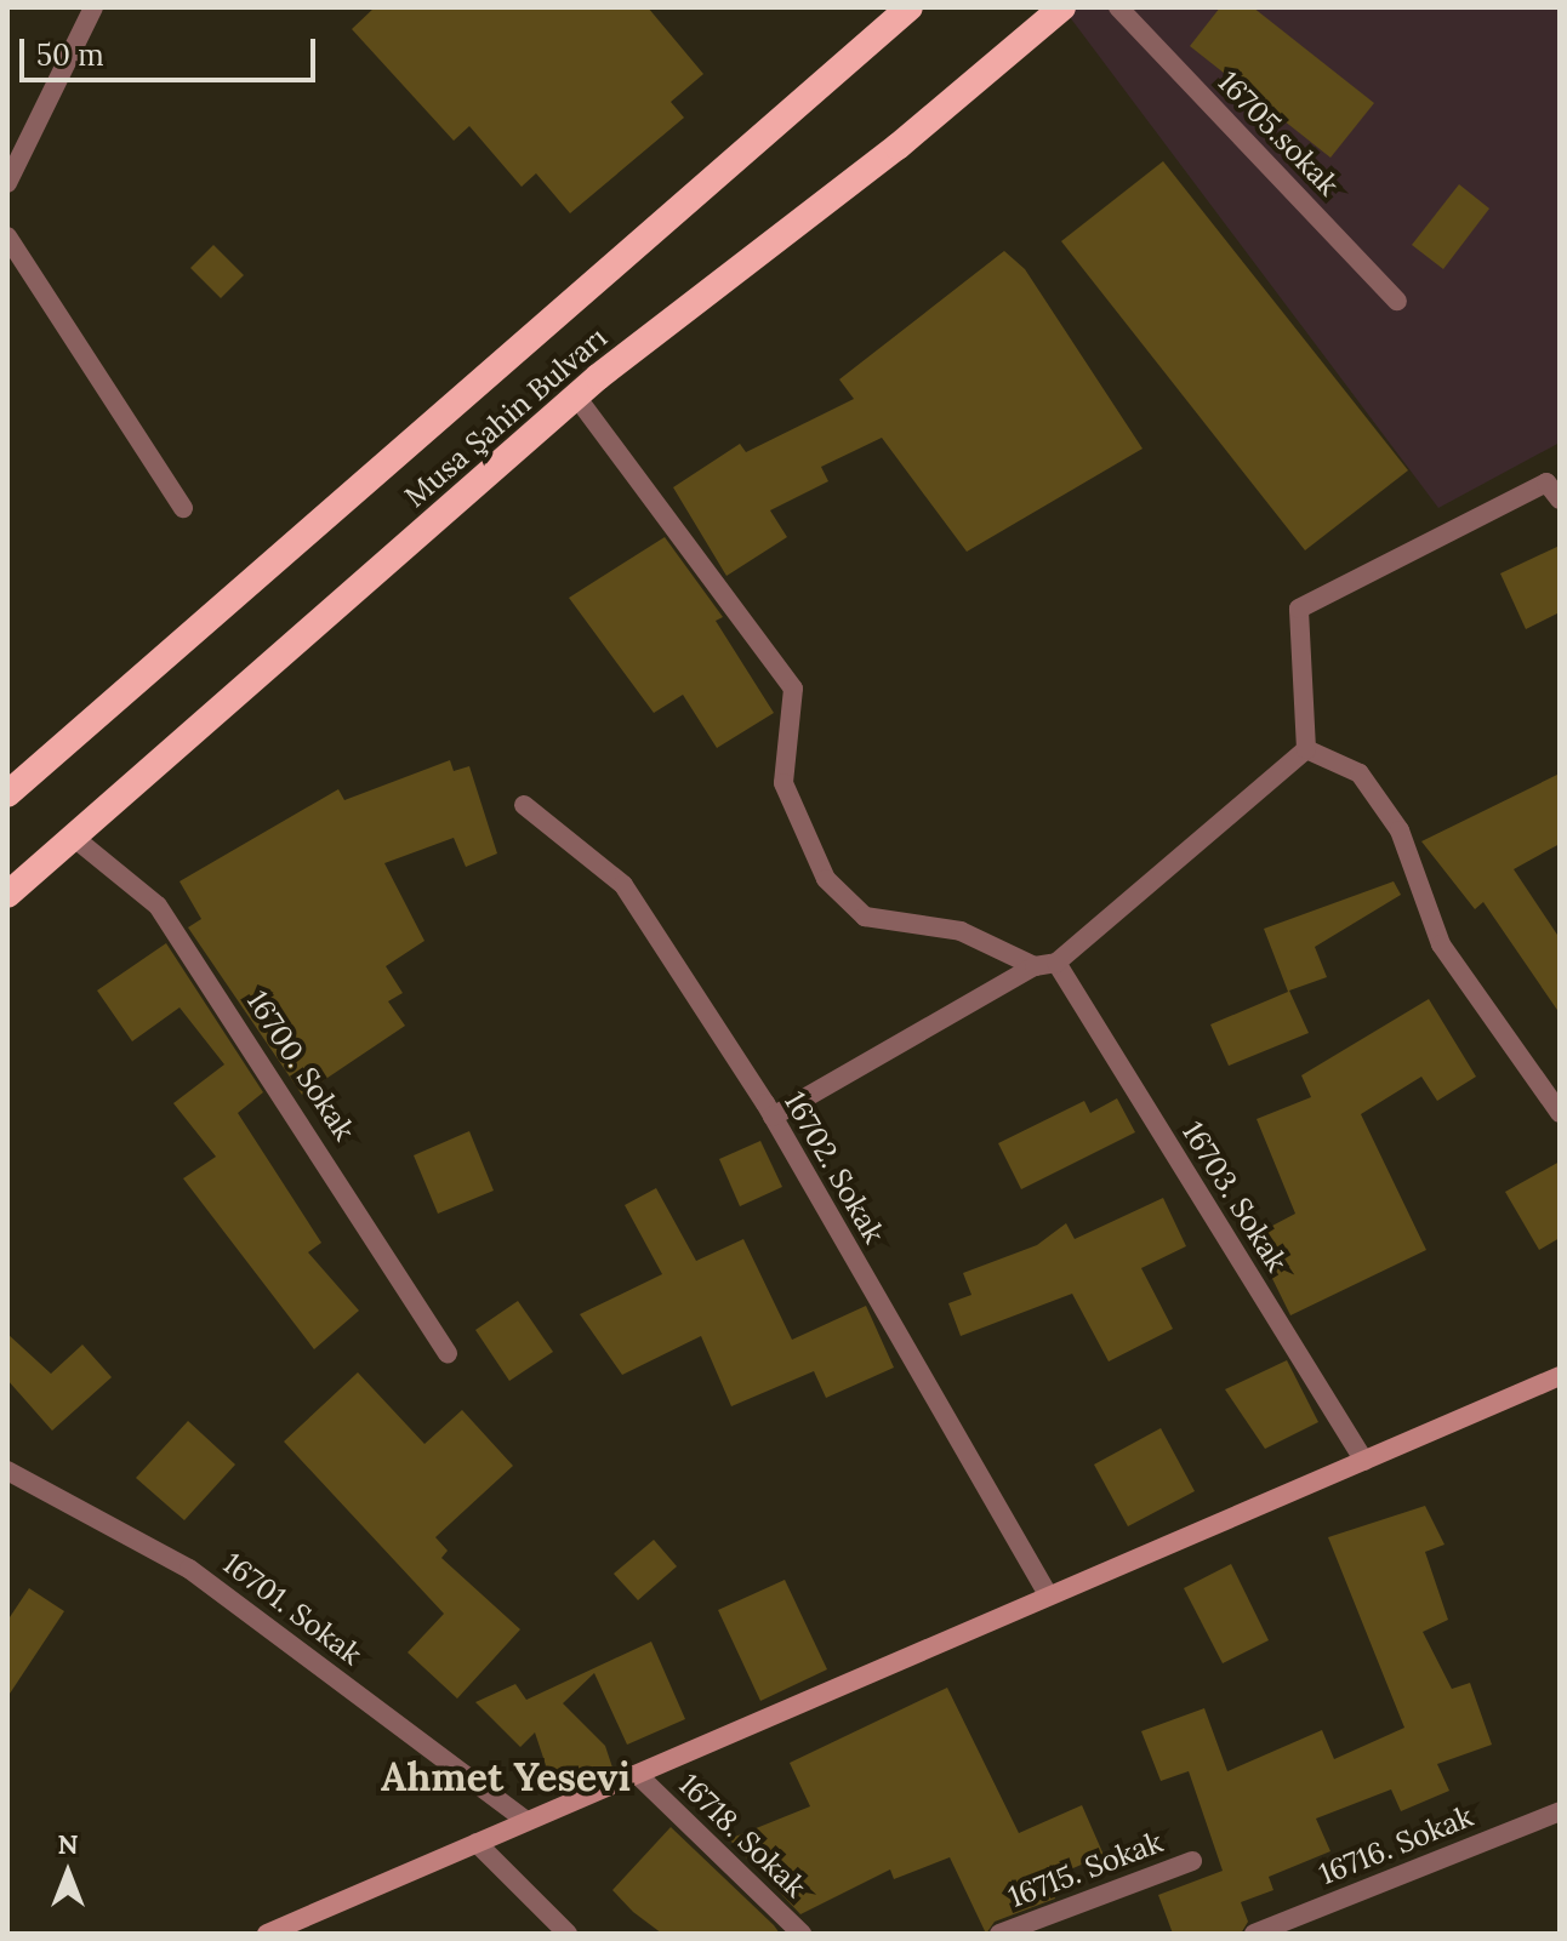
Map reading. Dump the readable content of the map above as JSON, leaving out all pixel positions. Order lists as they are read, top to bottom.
{
  "streets": {
    "highway": ["Musa Şahin Bulvarı"],
    "street": [
      "16705.sokak",
      "16700. Sokak",
      "16702. Sokak",
      "16703. Sokak",
      "16701. Sokak",
      "16718. Sokak",
      "16716. Sokak",
      "16715. Sokak"
    ]
  },
  "crossings": [
    ["Musa Şahin Bulvarı", "16700. Sokak"]
  ],
  "districts": ["Ahmet Yesevi"],
  "scale_bar": "50 m",
  "north": "top"
}
